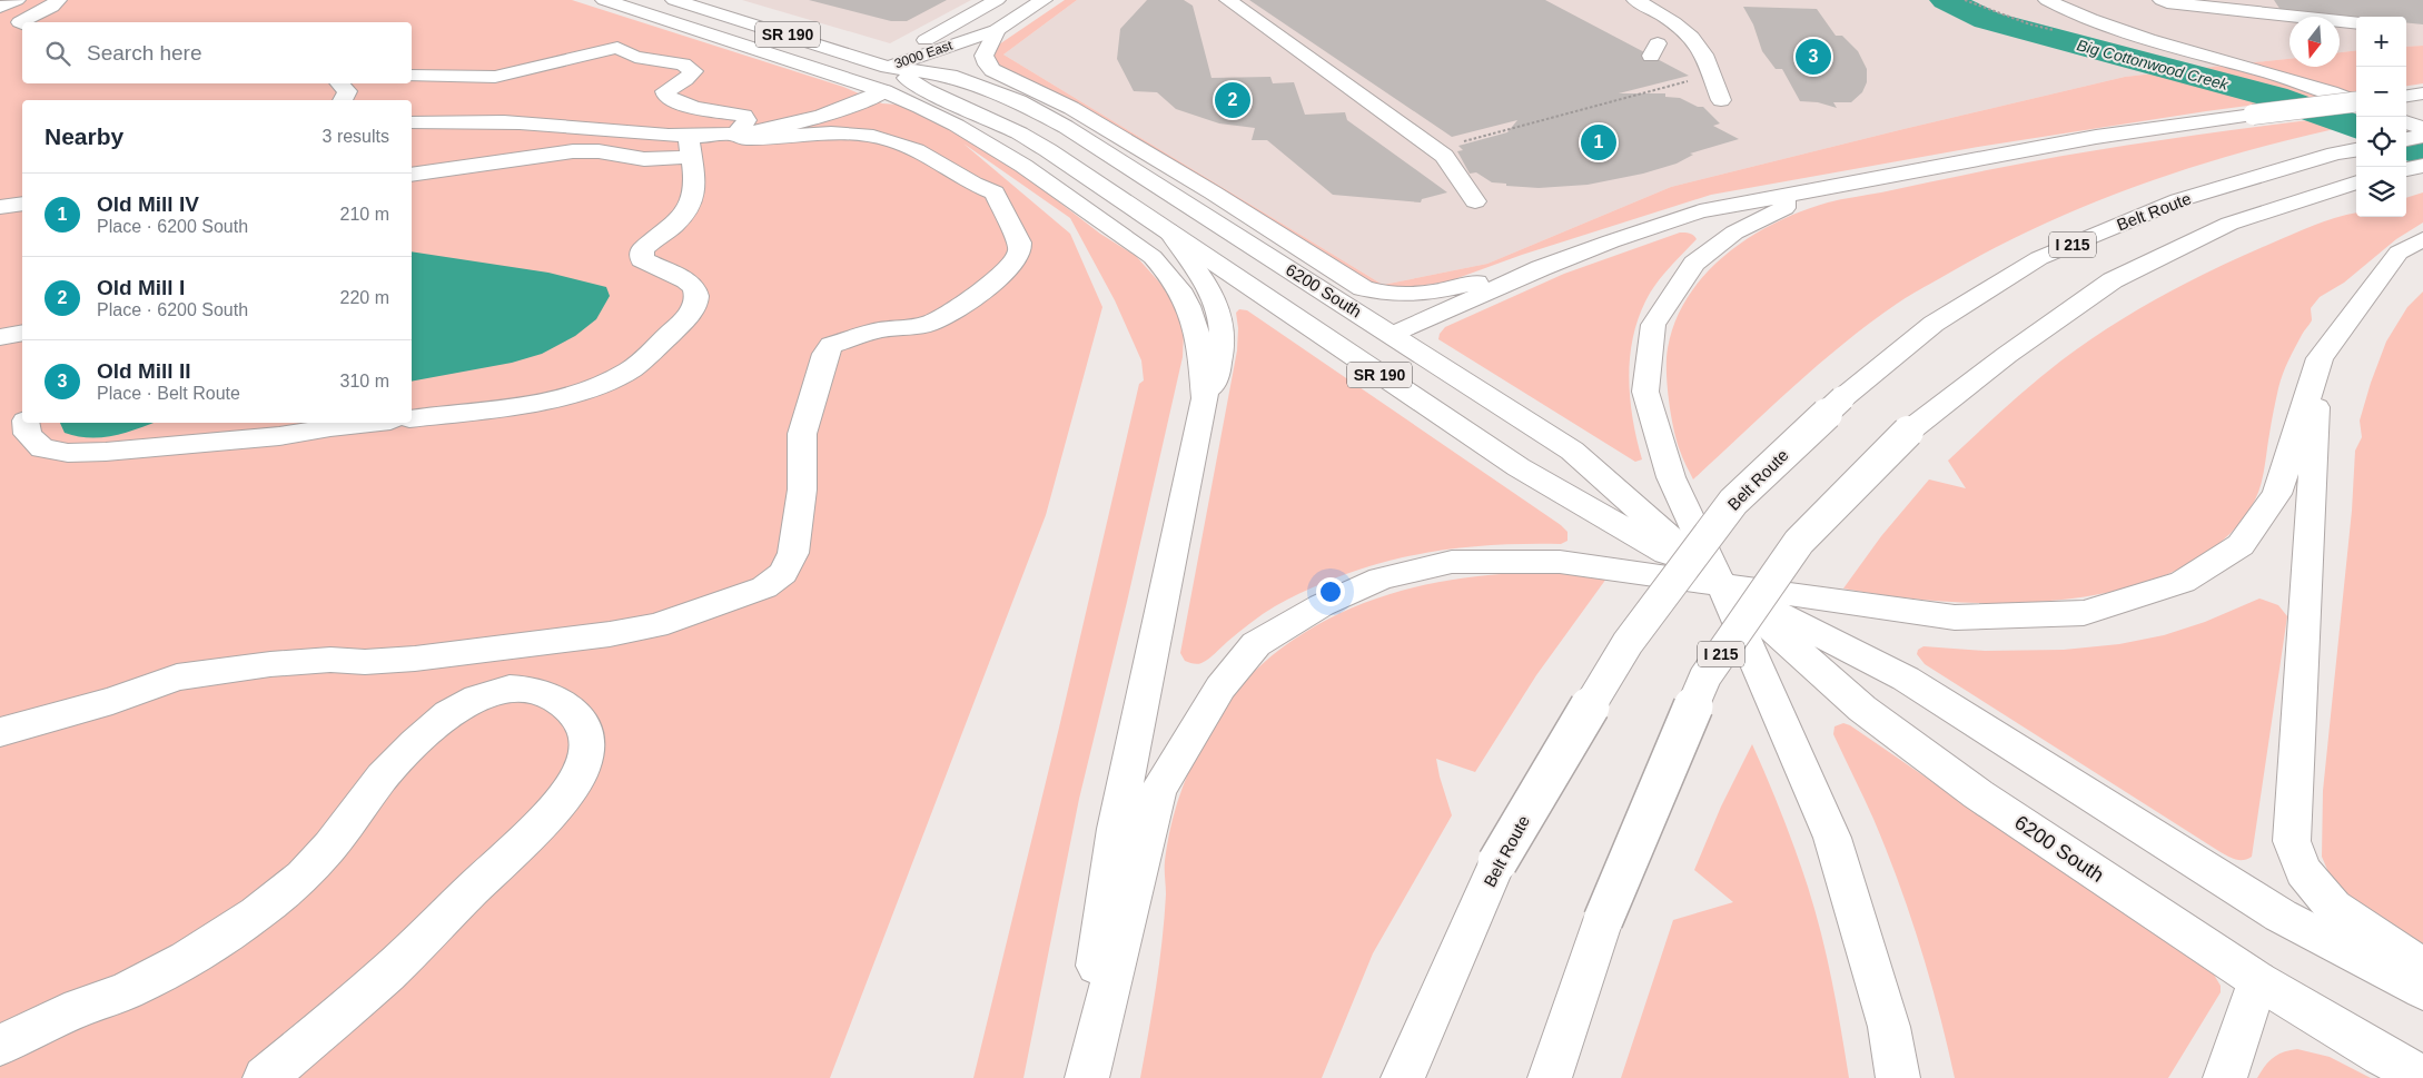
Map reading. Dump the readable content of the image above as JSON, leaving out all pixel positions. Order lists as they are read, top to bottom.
{
  "streets": {
    "main road": [
      "SR 190",
      "3000 East",
      "Belt Route",
      "I 215",
      "6200 South"
    ]
  },
  "crossings": [
    ["3000 East", "6200 South"]
  ],
  "water": ["Big Cottonwood Creek"],
  "north": "bottom",
  "page": {
    "map_buttons": ["+", "−"],
    "search": "Search here",
    "pins": ["3", "2", "1"],
    "heading": ["Nearby", "3 results"],
    "list": [
      {
        "mark": "1",
        "name": "Old Mill IV",
        "note": "Place · 6200 South",
        "value": "210 m"
      },
      {
        "mark": "2",
        "name": "Old Mill I",
        "note": "Place · 6200 South",
        "value": "220 m"
      },
      {
        "mark": "3",
        "name": "Old Mill II",
        "note": "Place · Belt Route",
        "value": "310 m"
      }
    ]
  }
}
